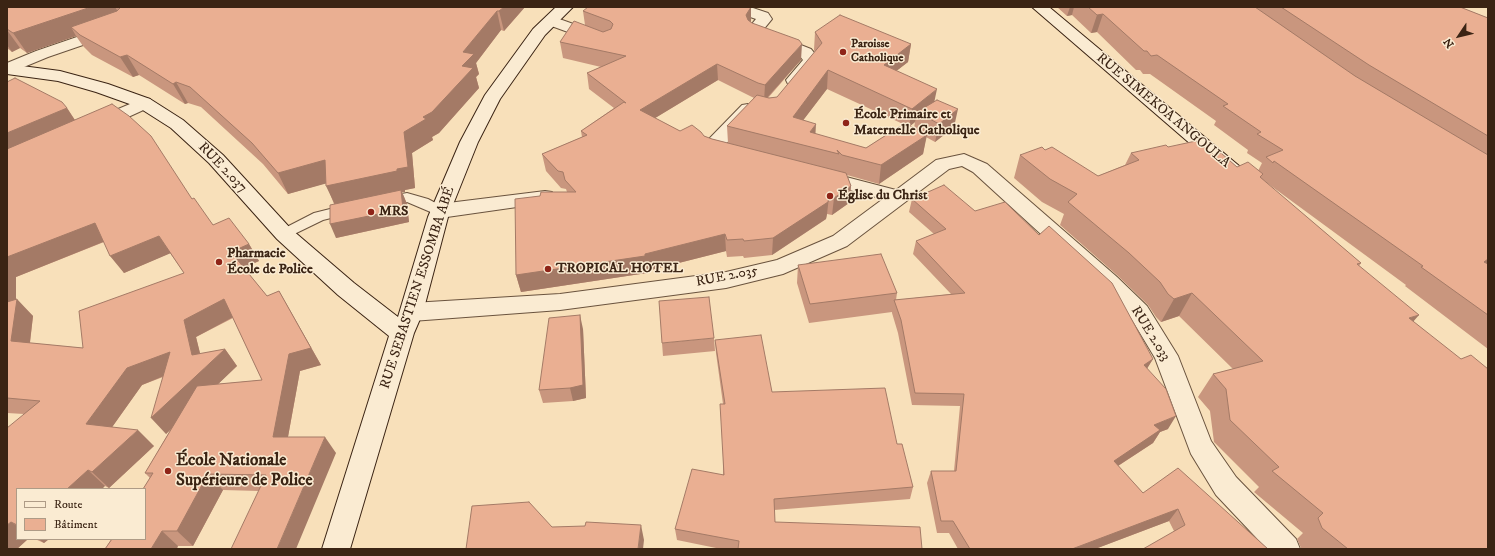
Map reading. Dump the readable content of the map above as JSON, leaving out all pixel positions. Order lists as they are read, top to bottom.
{
  "streets": {
    "street": [
      "RUE SIMEKOA ANGOULA",
      "RUE 2.037",
      "RUE 2.035",
      "RUE SEBASTIEN ESSOMBA ABÉ",
      "RUE 2.033"
    ]
  },
  "crossings": [
    ["RUE 2.037", "RUE SEBASTIEN ESSOMBA ABÉ"],
    ["RUE 2.035", "RUE SEBASTIEN ESSOMBA ABÉ"],
    ["RUE 2.035", "RUE 2.033"]
  ],
  "places": [
    "Paroisse Catholique",
    "École Primaire et Maternelle Catholique",
    "Église du Christ",
    "MRS",
    "Pharmacie École de Police",
    "TROPICAL HOTEL",
    "École Nationale Supérieure de Police"
  ],
  "legend": ["Route", "Bâtiment"],
  "north": "bottom left"
}
